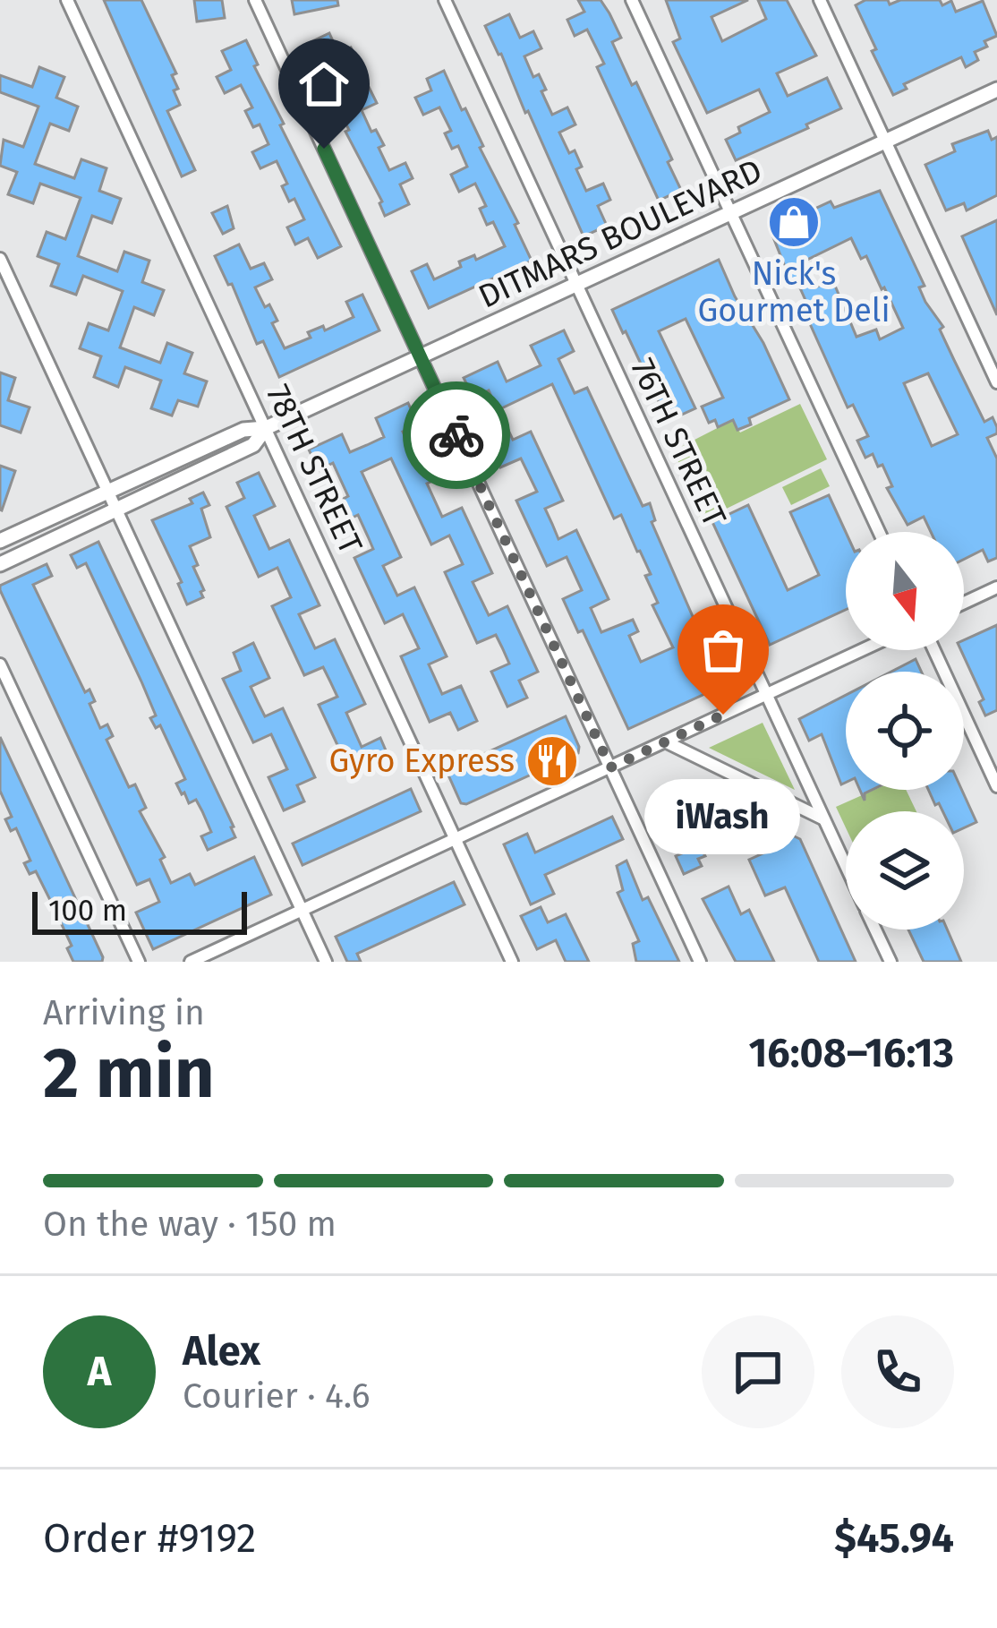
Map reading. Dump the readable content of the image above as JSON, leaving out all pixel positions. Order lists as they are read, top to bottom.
{
  "streets": {
    "street": ["DITMARS BOULEVARD", "76TH STREET", "78TH STREET"]
  },
  "crossings": [
    ["DITMARS BOULEVARD", "76TH STREET"],
    ["DITMARS BOULEVARD", "78TH STREET"]
  ],
  "places": {
    "shop": ["Nick's Gourmet Deli"],
    "other": ["iWash"],
    "restaurant": ["Gyro Express"]
  },
  "scale_bar": "100 m",
  "north": "bottom",
  "page": {
    "bubble": "iWash",
    "scale": "100 m",
    "heading": ["2 min", "Arriving in", "16:08–16:13"],
    "panel": [
      "Alex",
      "Courier · 4.6",
      "Order #9192",
      "$45.94"
    ],
    "bar": "On the way · 150 m",
    "round": "A"
  }
}
